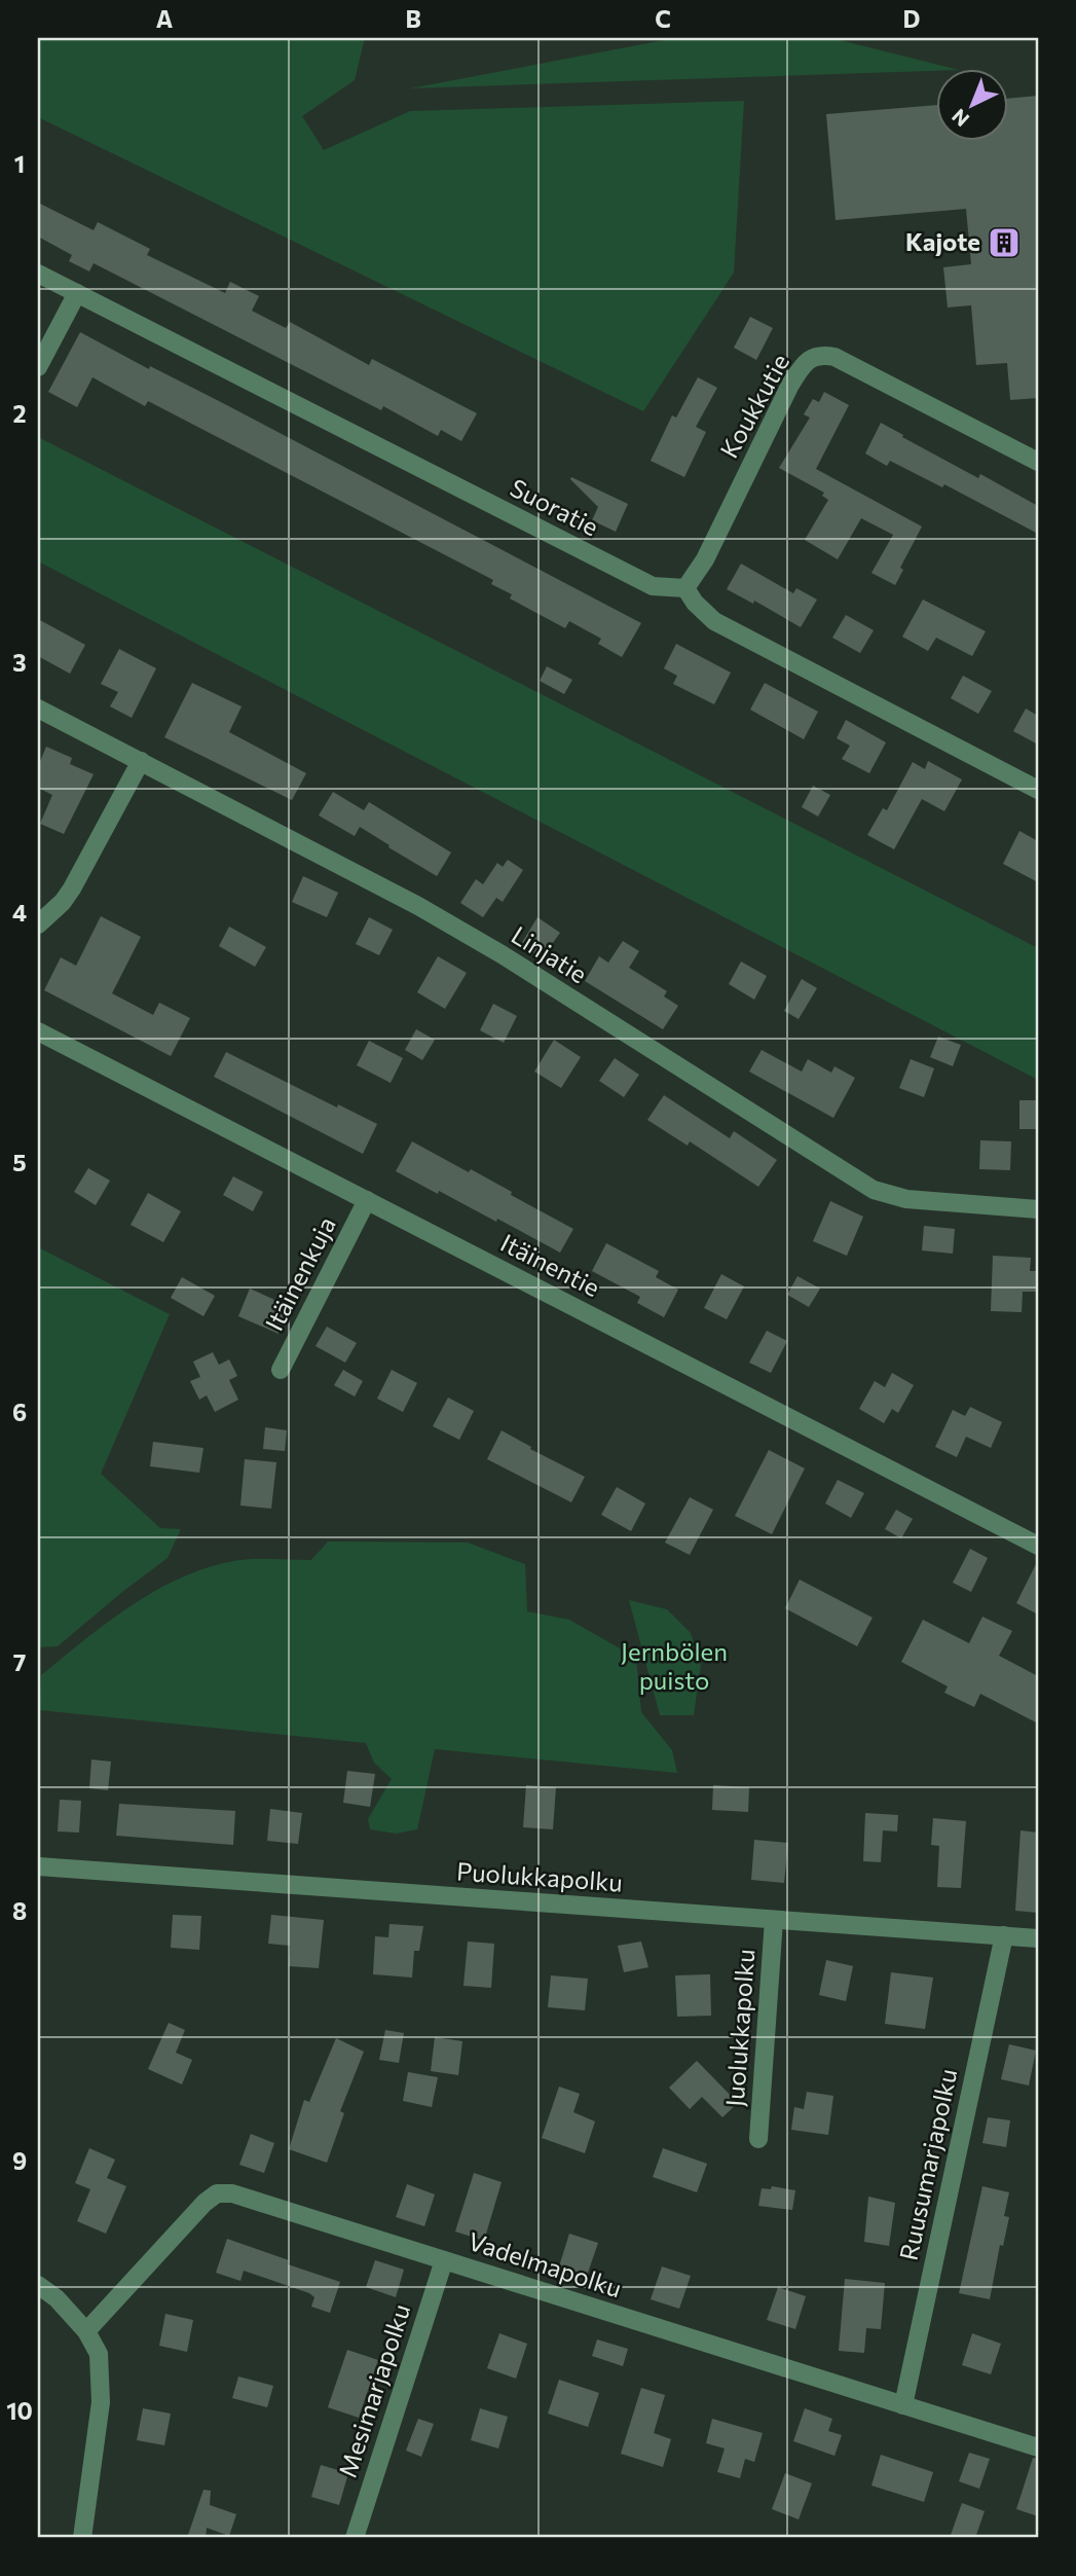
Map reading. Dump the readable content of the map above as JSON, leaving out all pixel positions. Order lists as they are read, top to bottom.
{
  "streets": {
    "street": [
      "Koukkutie",
      "Suoratie",
      "Linjatie",
      "Itäinentie",
      "Itäinenkuja",
      "Puolukkapolku",
      "Juolukkapolku",
      "Ruusumarjapolku",
      "Vadelmapolku",
      "Mesimarjapolku"
    ]
  },
  "crossings": [
    ["Koukkutie", "Suoratie"],
    ["Itäinentie", "Itäinenkuja"],
    ["Puolukkapolku", "Juolukkapolku"],
    ["Puolukkapolku", "Ruusumarjapolku"],
    ["Ruusumarjapolku", "Vadelmapolku"],
    ["Vadelmapolku", "Mesimarjapolku"]
  ],
  "parks": ["Jernbölen puisto"],
  "places": {
    "building": ["Kajote"]
  },
  "north": "bottom left",
  "grid": {
    "columns": [
      "A",
      "B",
      "C",
      "D"
    ],
    "rows": [
      "1",
      "2",
      "3",
      "4",
      "5",
      "6",
      "7",
      "8",
      "9",
      "10"
    ]
  }
}
